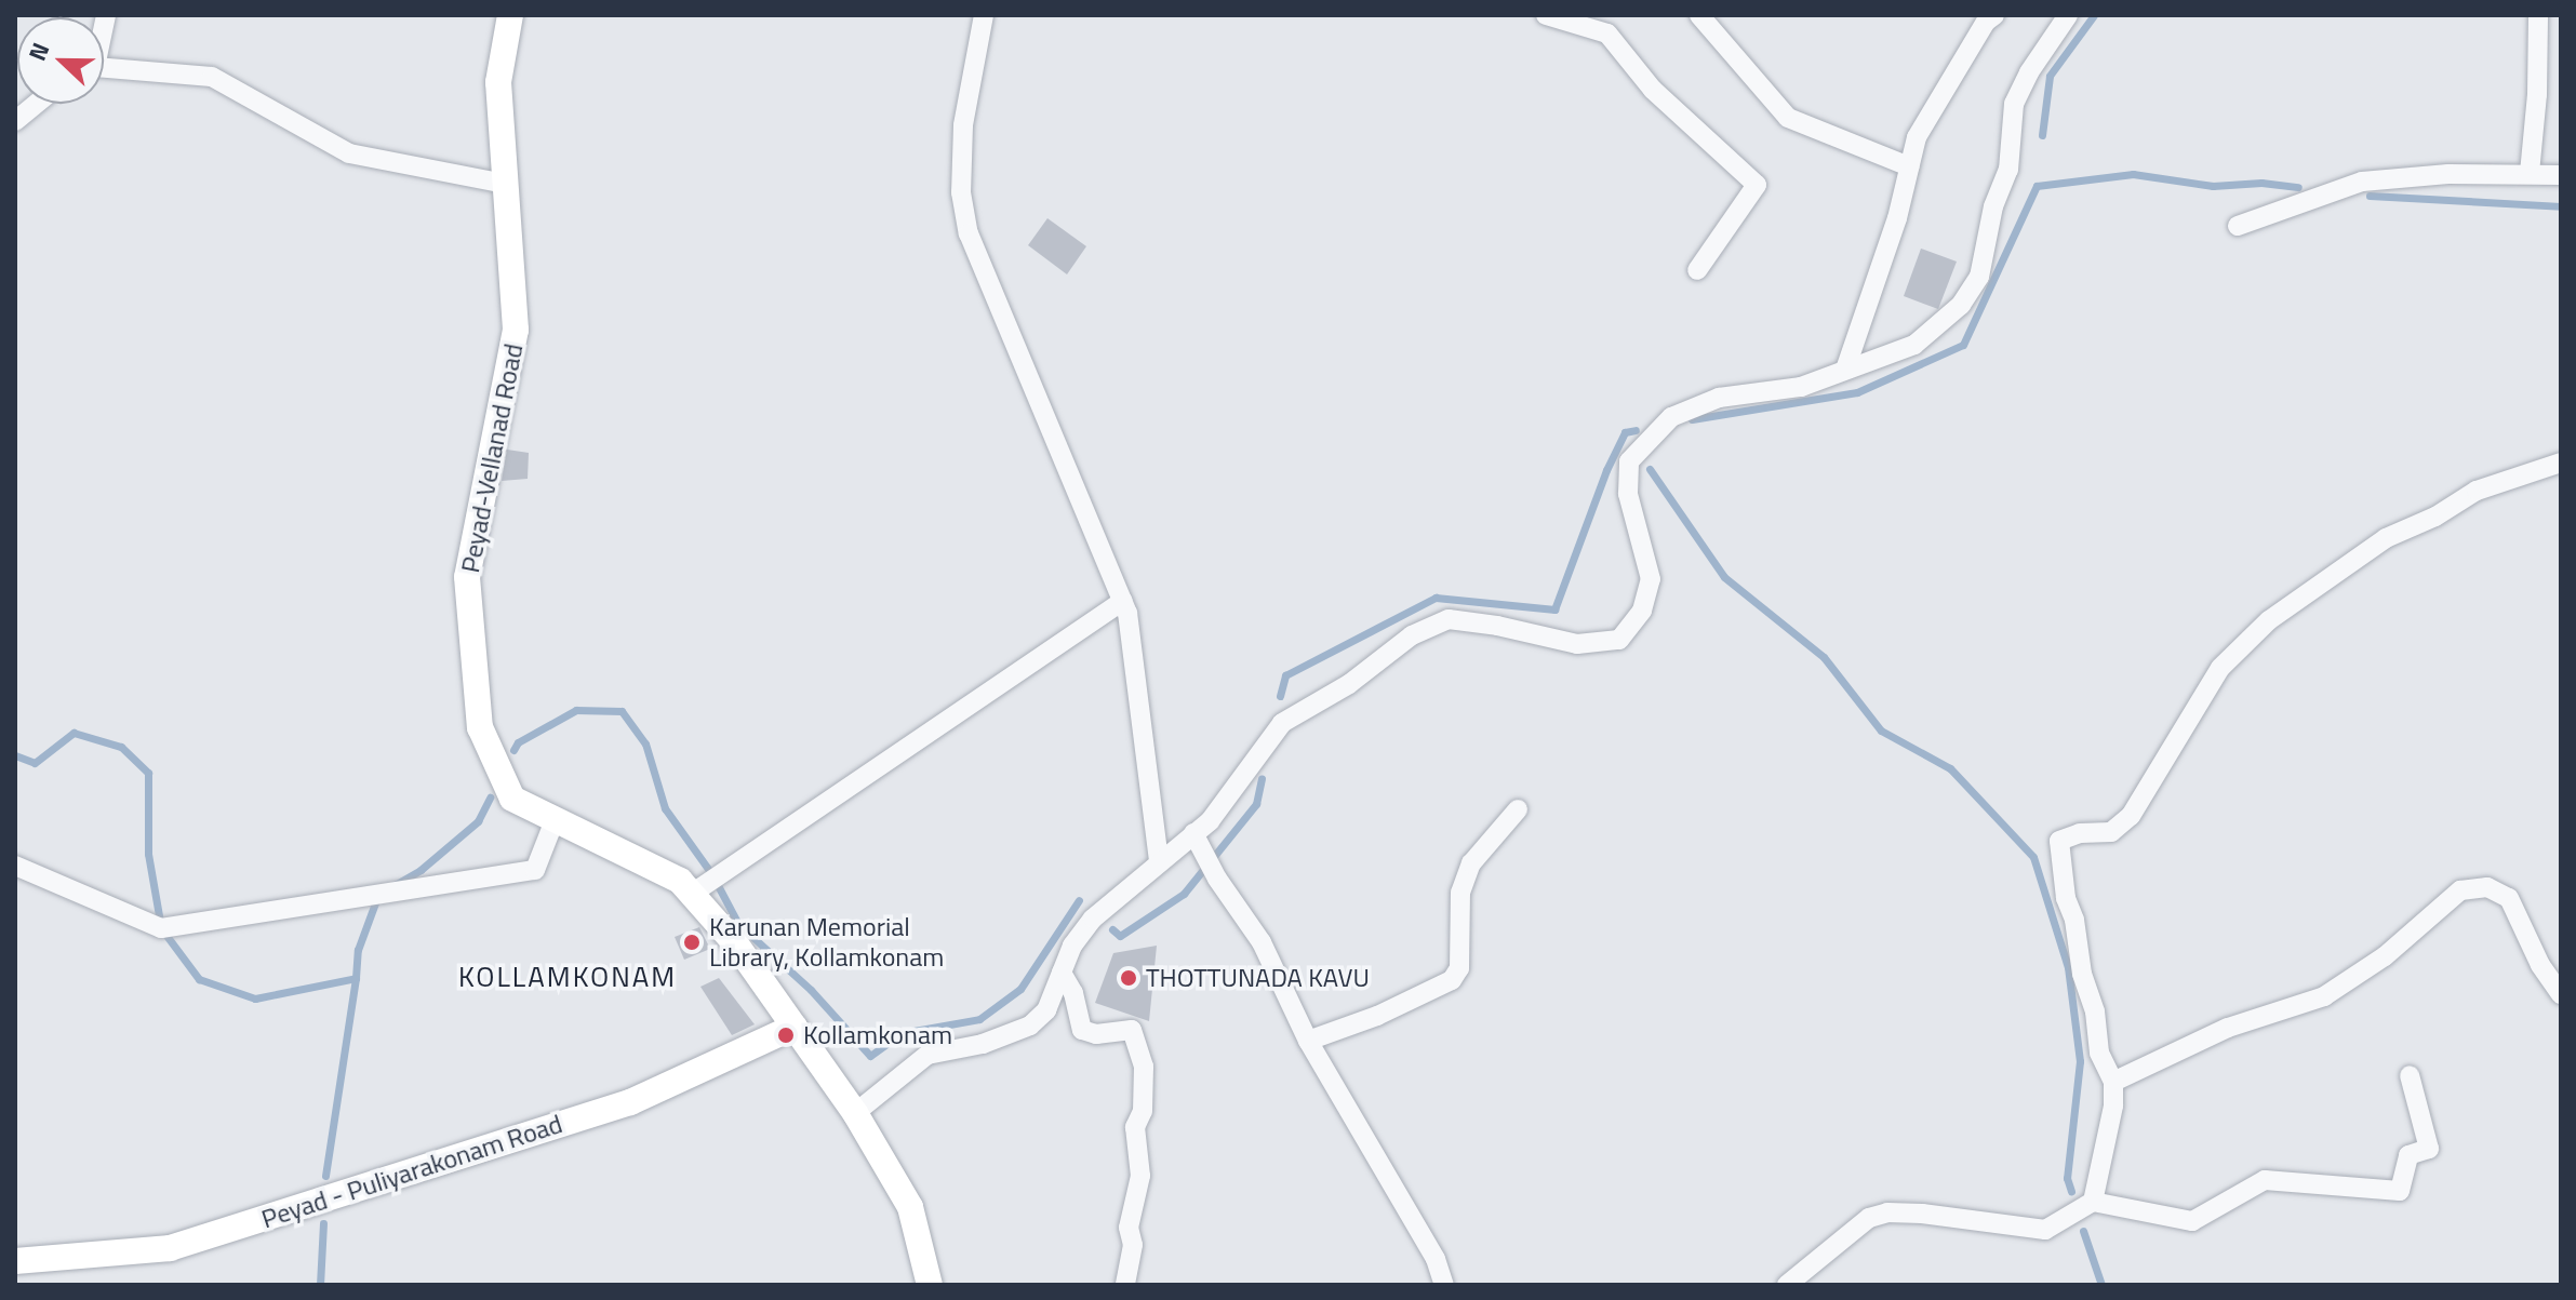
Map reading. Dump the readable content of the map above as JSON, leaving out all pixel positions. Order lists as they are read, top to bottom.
{
  "streets": {
    "main road": ["Peyad-Vellanad Road", "Peyad - Puliyarakonam Road"]
  },
  "crossings": [
    ["Peyad-Vellanad Road", "Peyad - Puliyarakonam Road"]
  ],
  "districts": ["KOLLAMKONAM"],
  "places": ["Karunan Memorial Library, Kollamkonam", "THOTTUNADA KAVU", "Kollamkonam"],
  "north": "left"
}
